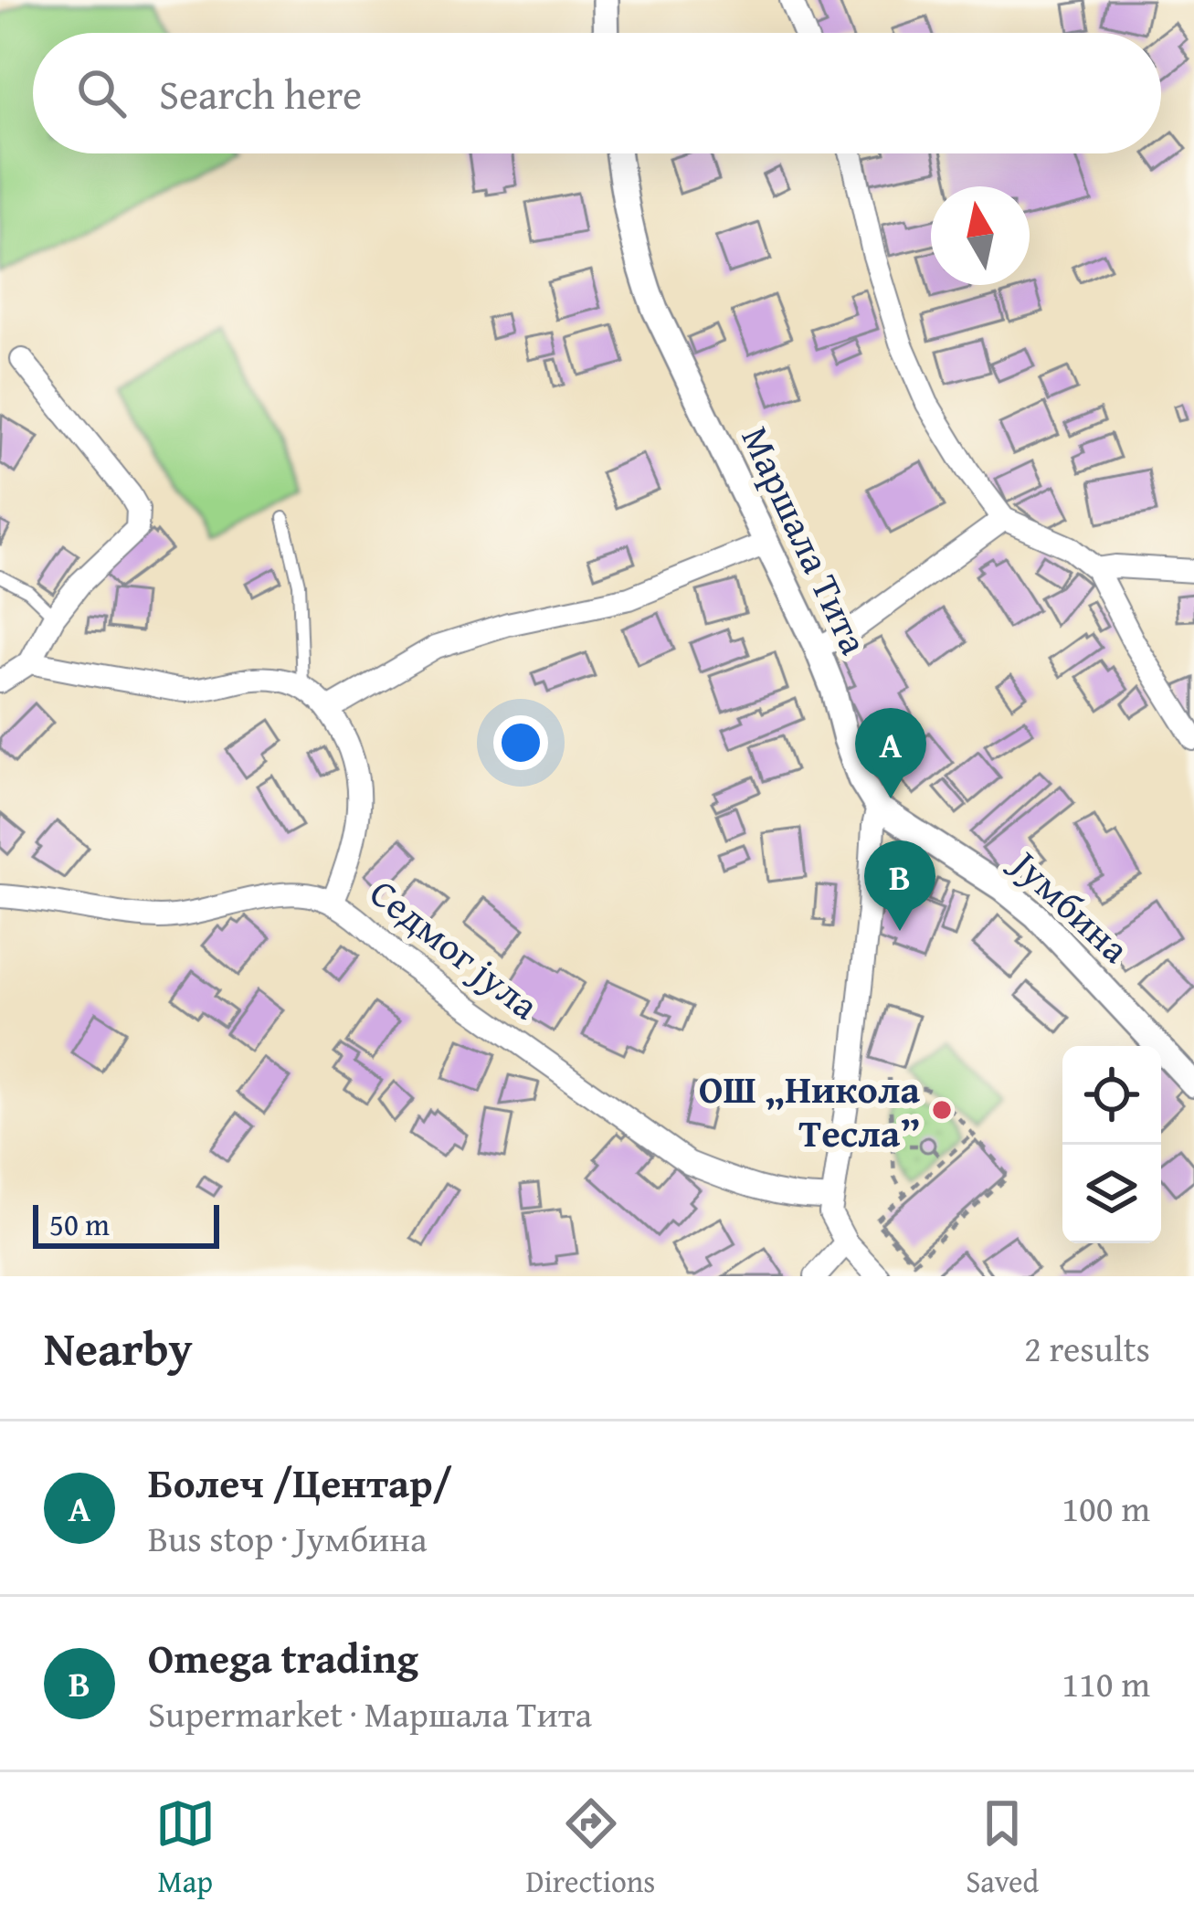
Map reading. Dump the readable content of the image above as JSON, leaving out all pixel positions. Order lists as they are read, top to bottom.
{
  "streets": {
    "street": ["Маршала Тита", "Јумбина", "Седмог јула"]
  },
  "crossings": [
    ["Маршала Тита", "Јумбина"]
  ],
  "places": ["ОШ „Никола Тесла”"],
  "scale_bar": "50 m",
  "north": "top",
  "page": {
    "search": "Search here",
    "pins": ["A", "B"],
    "scale": "50 m",
    "heading": ["Nearby", "2 results"],
    "list": [
      {
        "mark": "A",
        "name": "Болеч /Центар/",
        "note": "Bus stop · Јумбина",
        "value": "100 m"
      },
      {
        "mark": "B",
        "name": "Omega trading",
        "note": "Supermarket · Маршала Тита",
        "value": "110 m"
      }
    ],
    "nav": ["Map", "Directions", "Saved"]
  }
}
